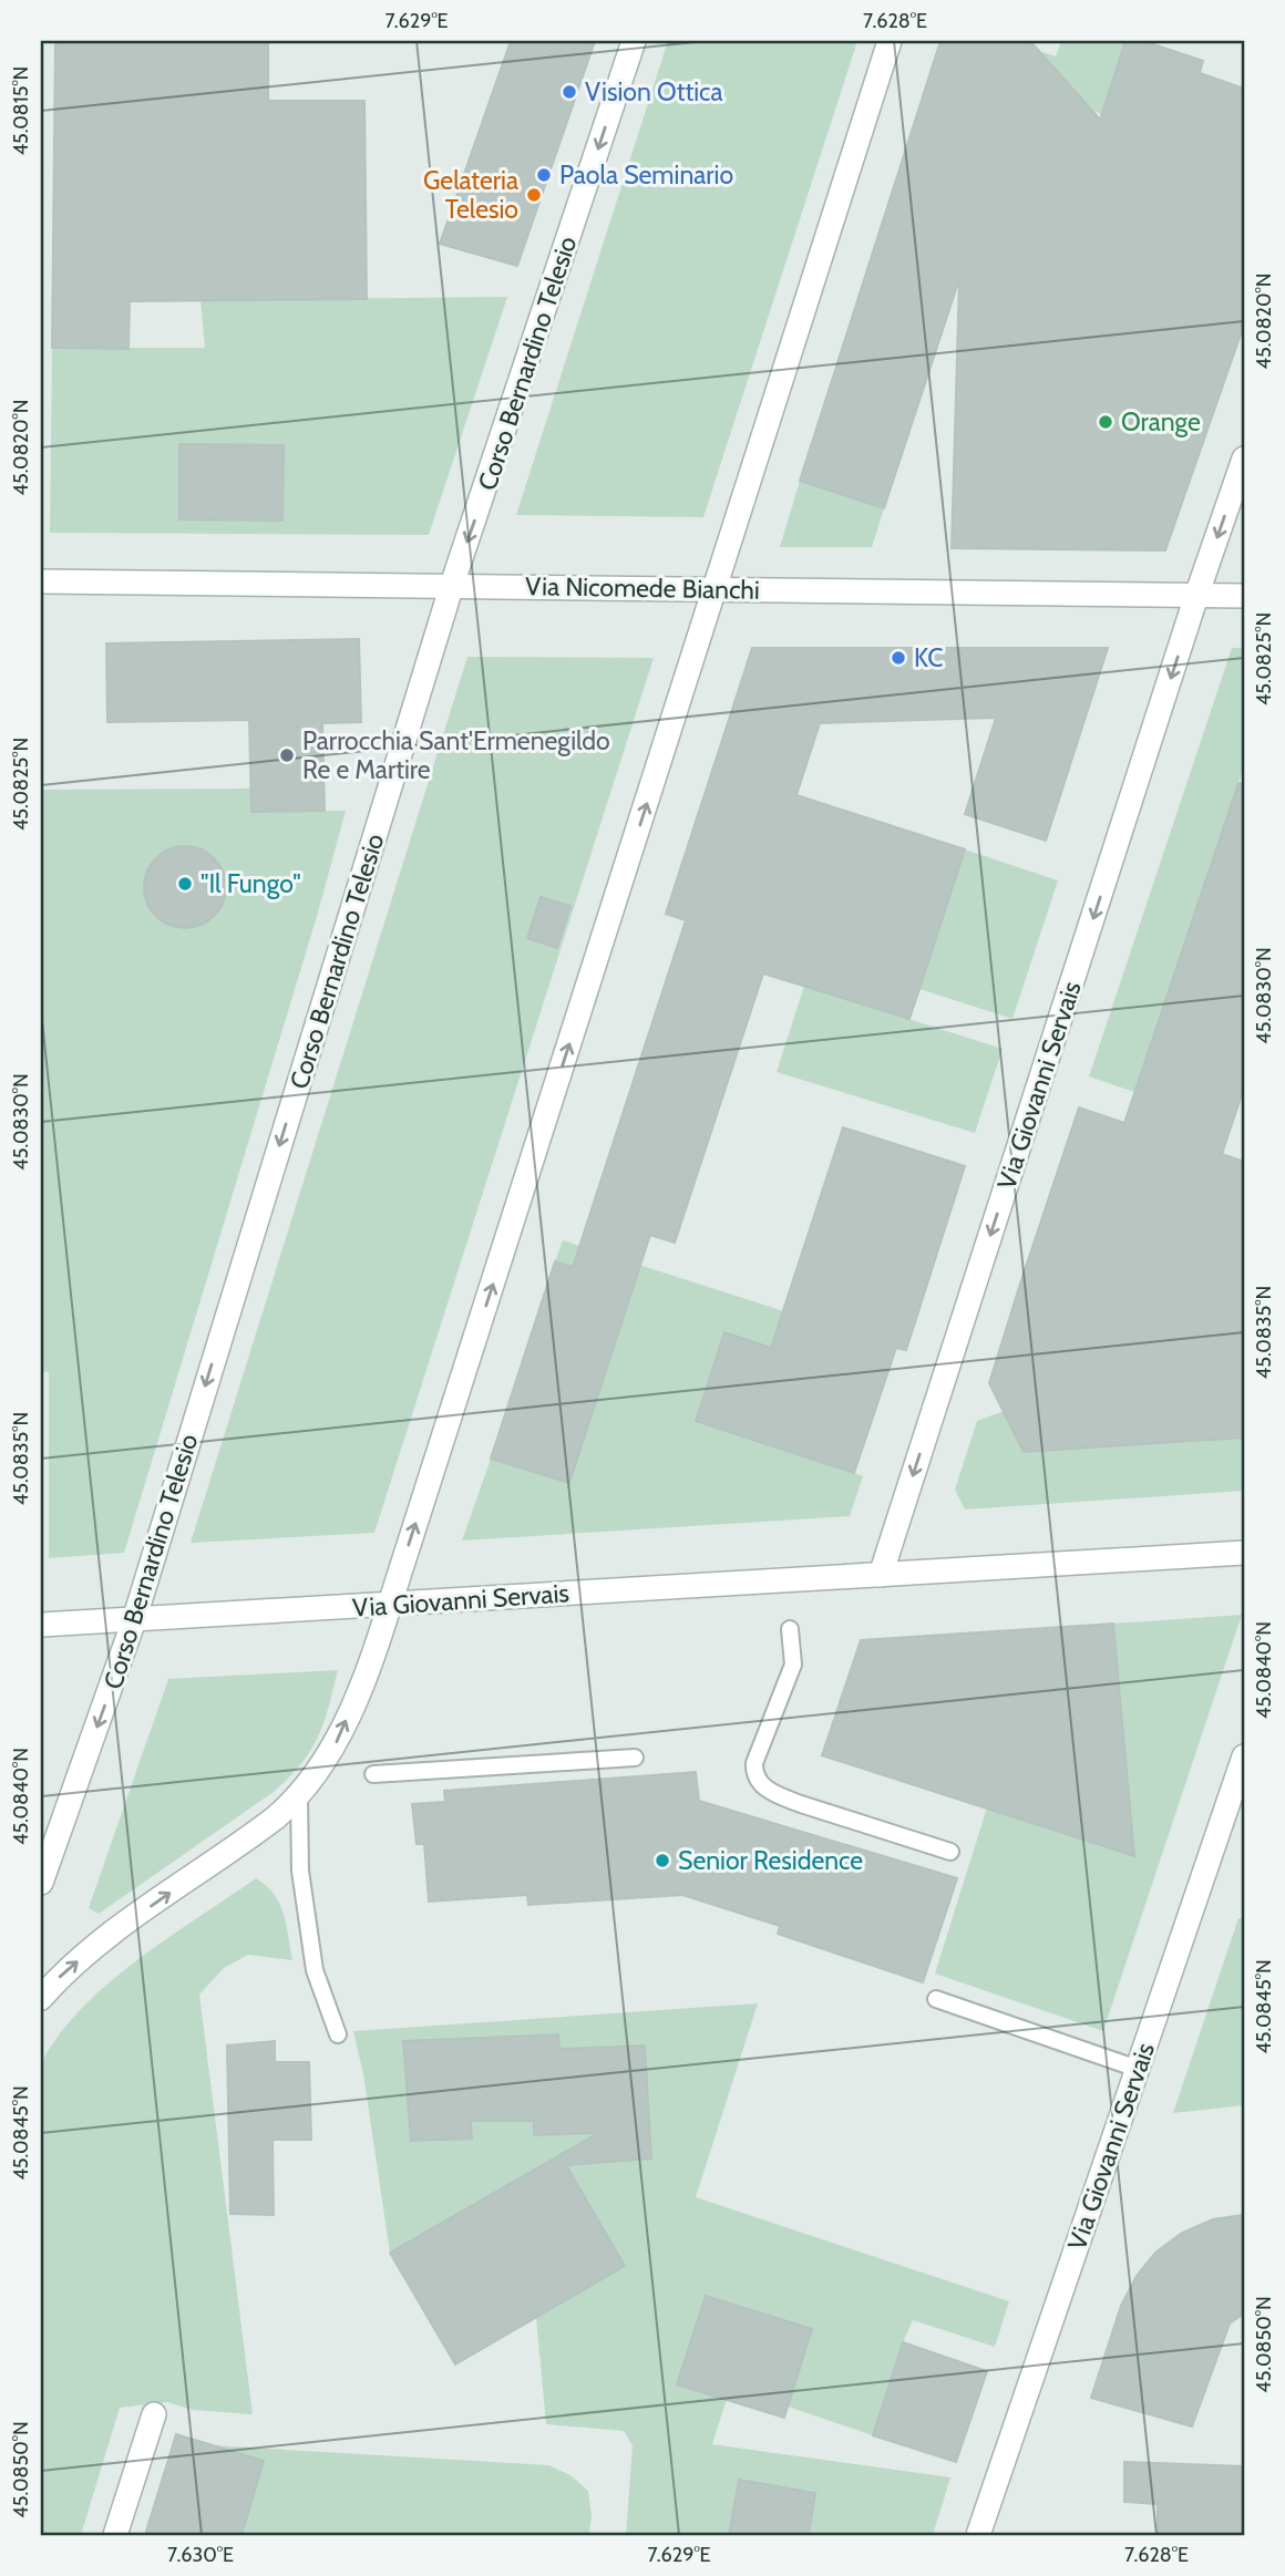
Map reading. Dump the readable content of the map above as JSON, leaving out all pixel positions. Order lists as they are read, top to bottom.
{
  "streets": {
    "street": ["Corso Bernardino Telesio", "Via Nicomede Bianchi", "Via Giovanni Servais"]
  },
  "crossings": [
    ["Corso Bernardino Telesio", "Via Nicomede Bianchi"],
    ["Corso Bernardino Telesio", "Via Giovanni Servais"],
    ["Via Nicomede Bianchi", "Via Giovanni Servais"]
  ],
  "one_way": ["Corso Bernardino Telesio", "Via Giovanni Servais"],
  "places": [
    "Vision Ottica",
    "Paola Seminario",
    "Gelateria Telesio",
    "Orange",
    "KC",
    "Parrocchia Sant'Ermenegildo Re e Martire",
    "\"Il Fungo\"",
    "Senior Residence"
  ],
  "coordinates": [
    "7.629°E",
    "7.628°E",
    "45.0815°N",
    "45.0820°N",
    "45.0825°N",
    "45.0830°N",
    "45.0835°N",
    "45.0840°N",
    "45.0845°N",
    "45.0850°N",
    "7.630°E"
  ]
}
